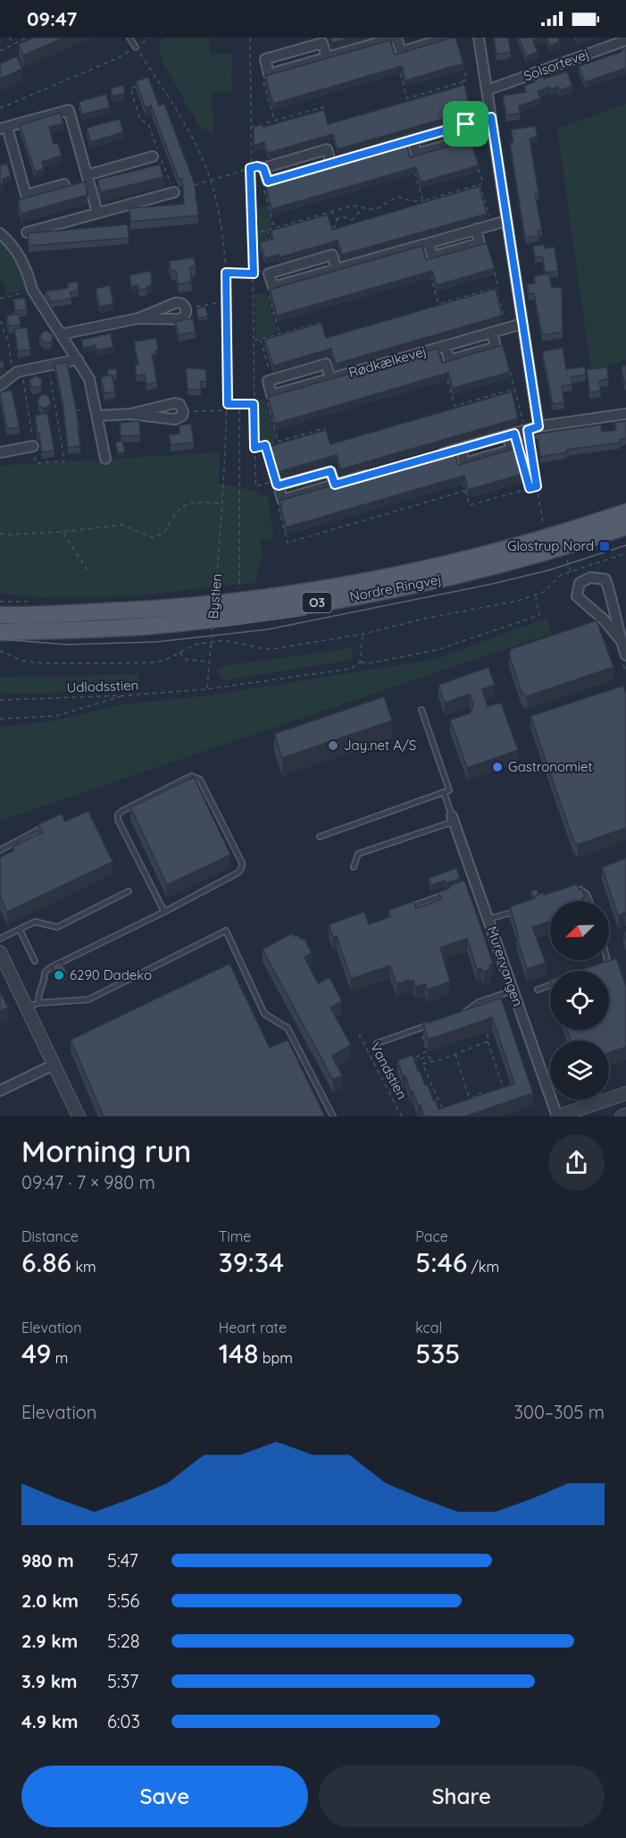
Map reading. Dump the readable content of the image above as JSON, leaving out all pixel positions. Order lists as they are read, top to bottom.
{
  "streets": {
    "main road": ["Nordre Ringvej", "O3"],
    "street": ["Solsortevej", "Rødkælkevej", "Murervangen"],
    "path": ["Bystien", "Udlodsstien", "Vandstien"]
  },
  "crossings": [
    ["Bystien", "Udlodsstien"]
  ],
  "places": {
    "transit": ["Glostrup Nord"],
    "other": ["Jay.net A/S", "Gastronomiet", "6290 Dadeko"]
  },
  "north": "bottom left",
  "page": {
    "status": "09:47",
    "heading": ["Morning run", "09:47 · 7 × 980 m"],
    "stats": [
      ["Distance", "6.86 km"],
      ["Time", "39:34"],
      ["Pace", "5:46 /km"],
      ["Elevation", "49 m"],
      ["Heart rate", "148 bpm"],
      ["kcal", "535"]
    ],
    "chart": ["Elevation", "300–305 m"],
    "list": [
      {
        "name": "980 m",
        "note": "5:47"
      },
      {
        "name": "2.0 km",
        "note": "5:56"
      },
      {
        "name": "2.9 km",
        "note": "5:28"
      },
      {
        "name": "3.9 km",
        "note": "5:37"
      },
      {
        "name": "4.9 km",
        "note": "6:03"
      }
    ],
    "buttons": ["Save", "Share"]
  }
}
